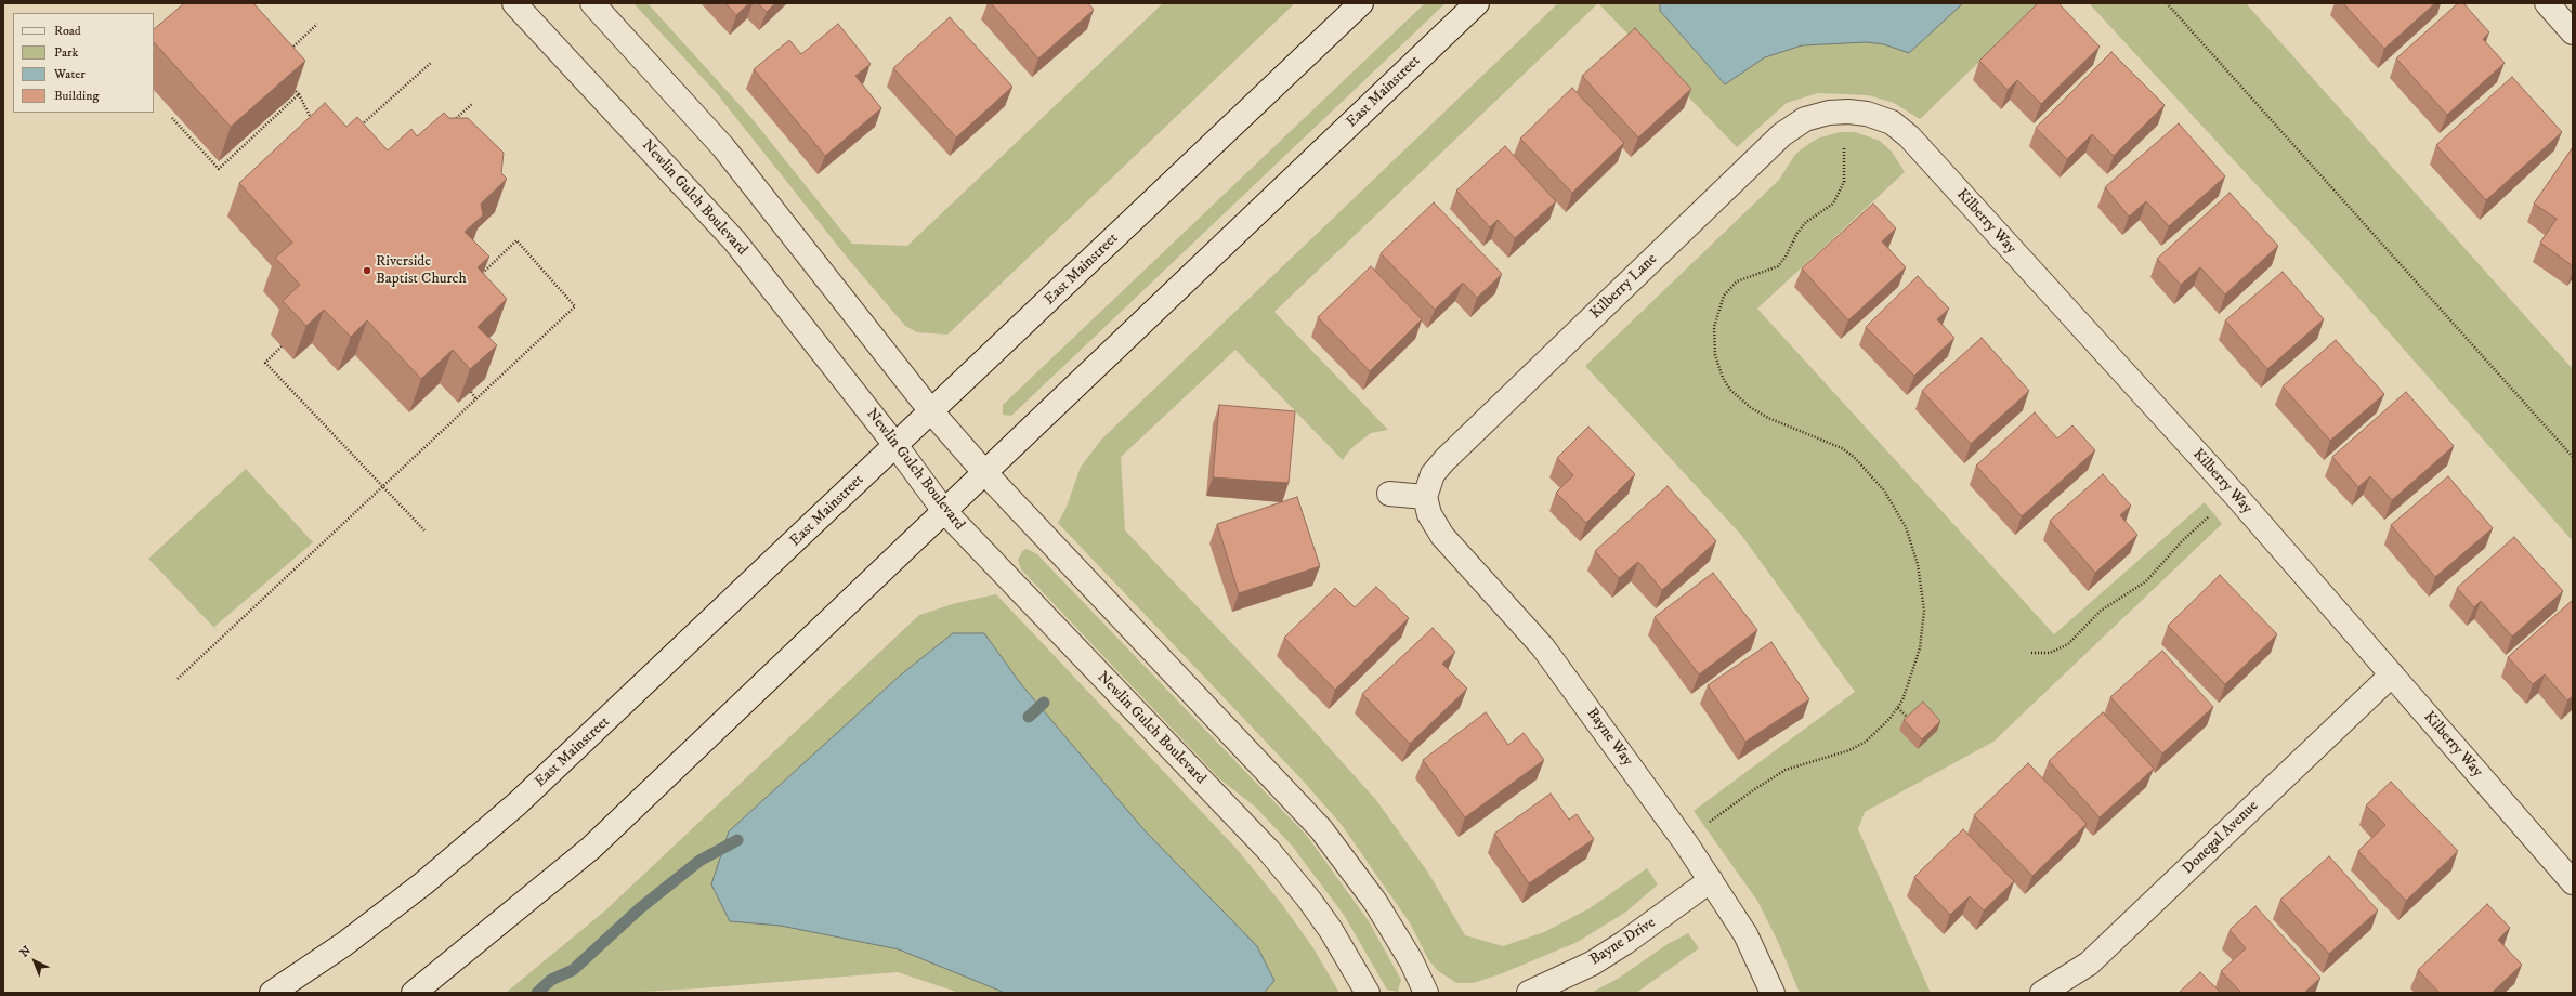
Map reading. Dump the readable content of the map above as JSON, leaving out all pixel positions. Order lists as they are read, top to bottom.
{
  "streets": {
    "street": [
      "East Mainstreet",
      "Newlin Gulch Boulevard",
      "Kilberry Way",
      "Kilberry Lane",
      "Bayne Way",
      "Donegal Avenue",
      "Bayne Drive"
    ]
  },
  "crossings": [
    ["East Mainstreet", "Newlin Gulch Boulevard"],
    ["Kilberry Way", "Kilberry Lane"],
    ["Kilberry Way", "Donegal Avenue"],
    ["Kilberry Lane", "Bayne Way"],
    ["Bayne Way", "Bayne Drive"]
  ],
  "places": ["Riverside Baptist Church"],
  "legend": [
    "Road",
    "Park",
    "Water",
    "Building"
  ],
  "north": "top left"
}
